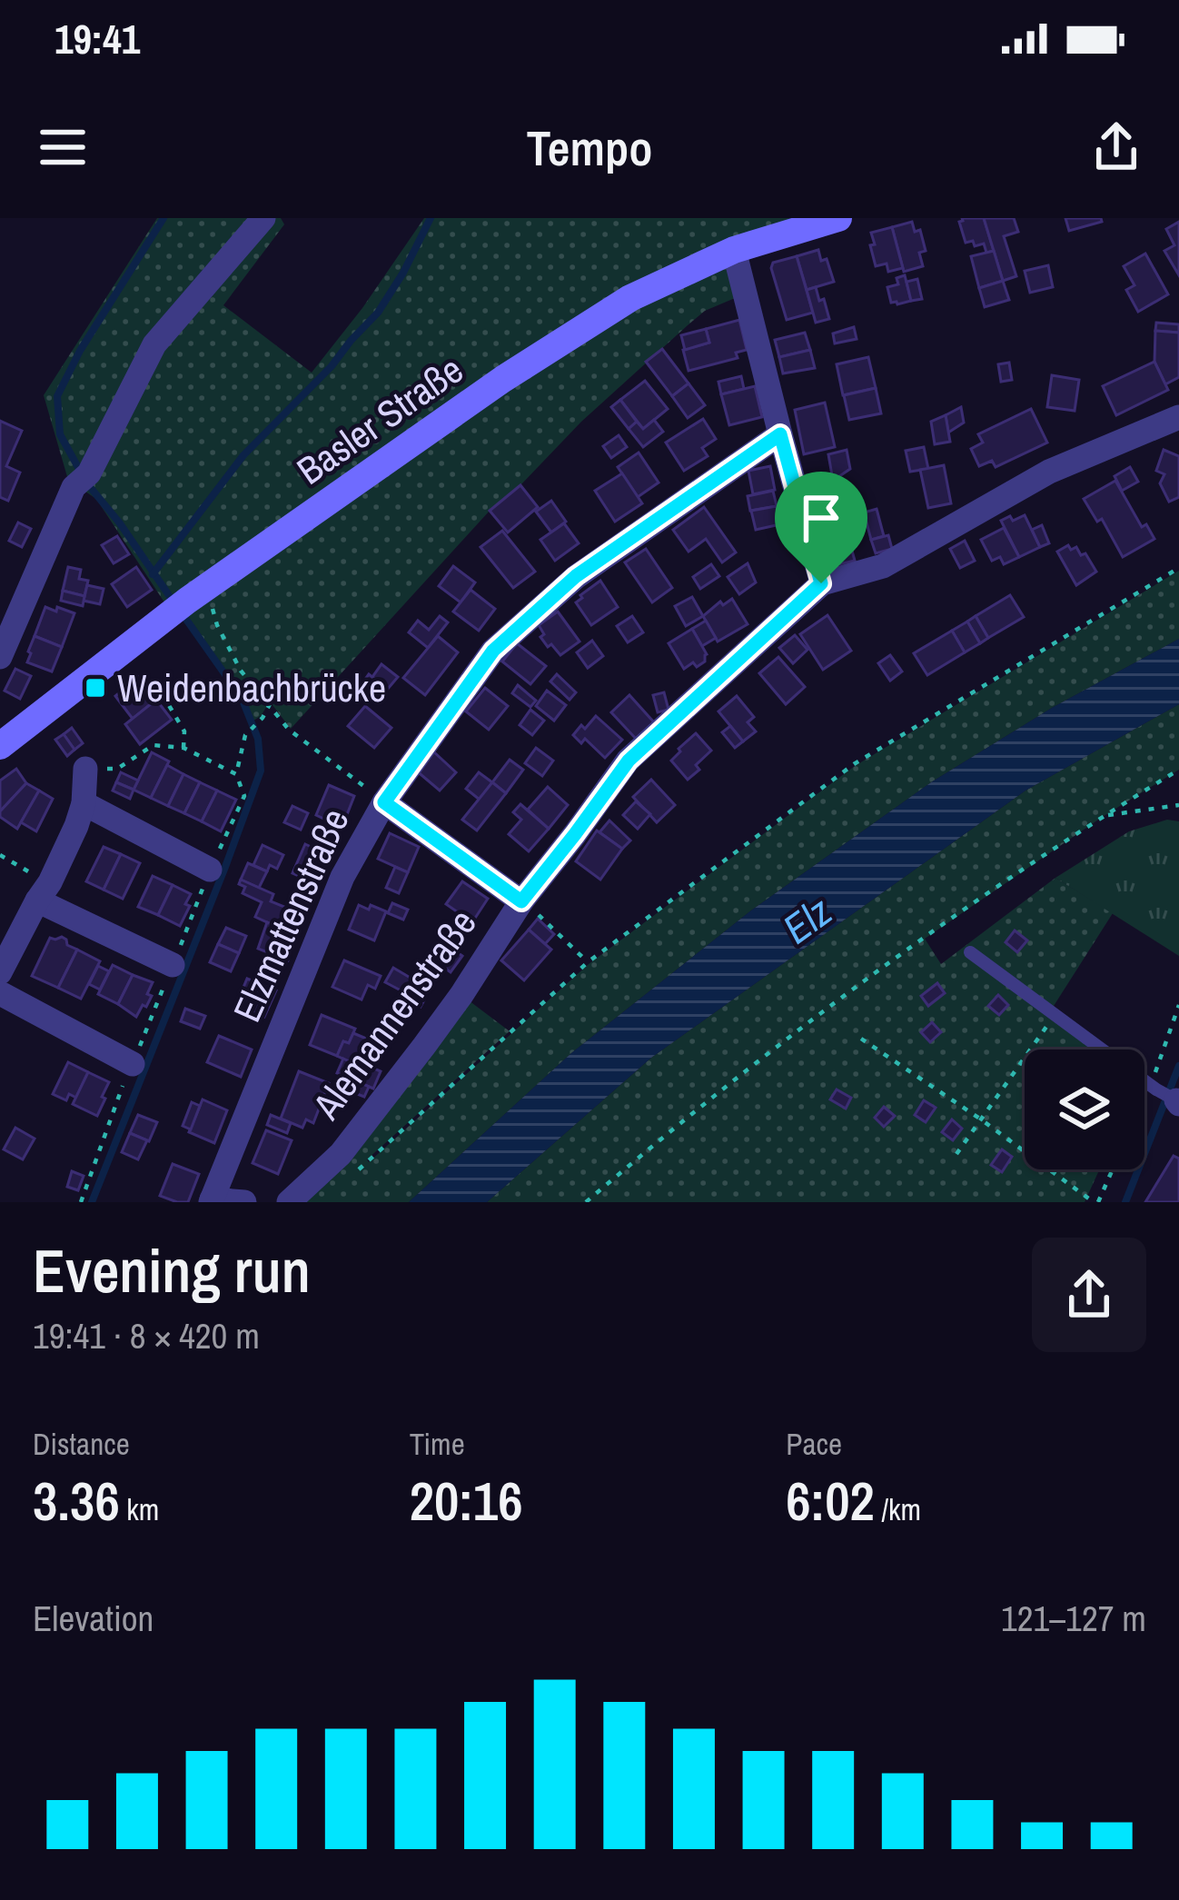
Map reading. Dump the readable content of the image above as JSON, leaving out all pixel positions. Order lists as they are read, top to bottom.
{
  "streets": {
    "street": ["Basler Straße", "Elzmattenstraße", "Alemannenstraße"]
  },
  "water": ["Elz"],
  "places": {
    "transit": ["Weidenbachbrücke"]
  },
  "page": {
    "status": "19:41",
    "header": "Tempo",
    "heading": ["Evening run", "19:41 · 8 × 420 m"],
    "stats": [
      ["Distance", "3.36 km"],
      ["Time", "20:16"],
      ["Pace", "6:02 /km"]
    ],
    "chart": ["Elevation", "121–127 m"]
  }
}
